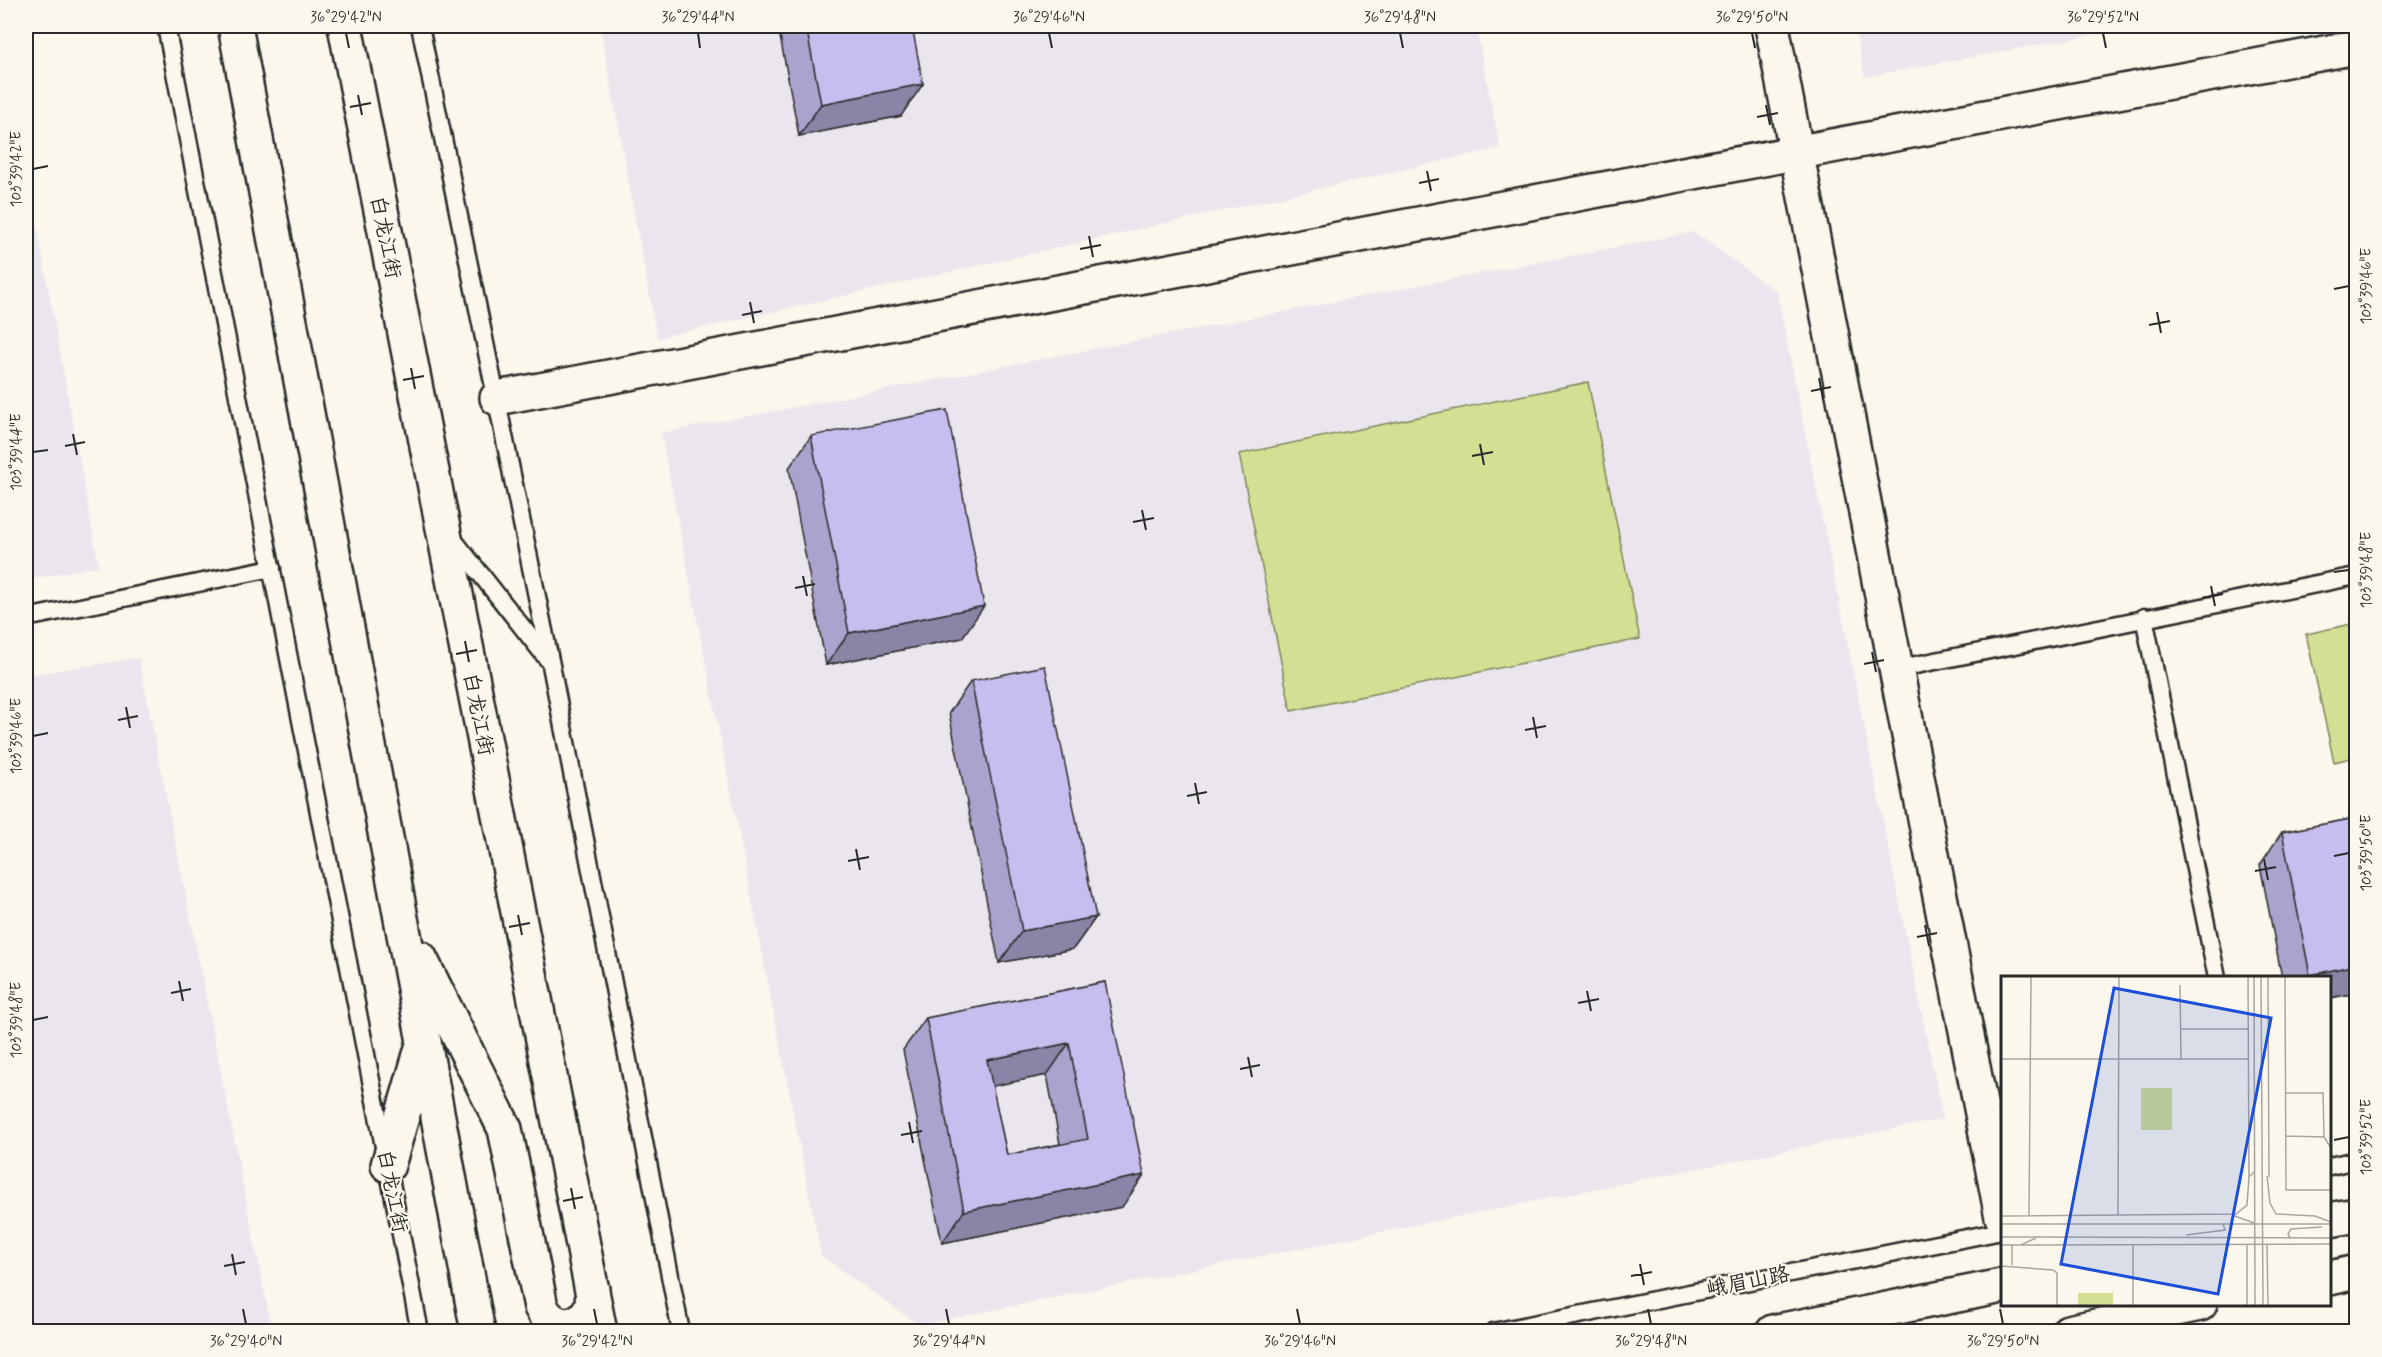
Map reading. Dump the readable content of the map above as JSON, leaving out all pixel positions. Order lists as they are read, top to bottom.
{
  "streets": {
    "street": ["白龙江街"],
    "lane": ["峨眉山路"]
  },
  "coordinates": [
    "36°29'42\"N",
    "36°29'44\"N",
    "36°29'46\"N",
    "36°29'48\"N",
    "36°29'50\"N",
    "36°29'52\"N",
    "103°39'42\"E",
    "103°39'46\"E",
    "103°39'44\"E",
    "103°39'48\"E",
    "103°39'50\"E",
    "103°39'52\"E",
    "36°29'40\"N"
  ]
}
